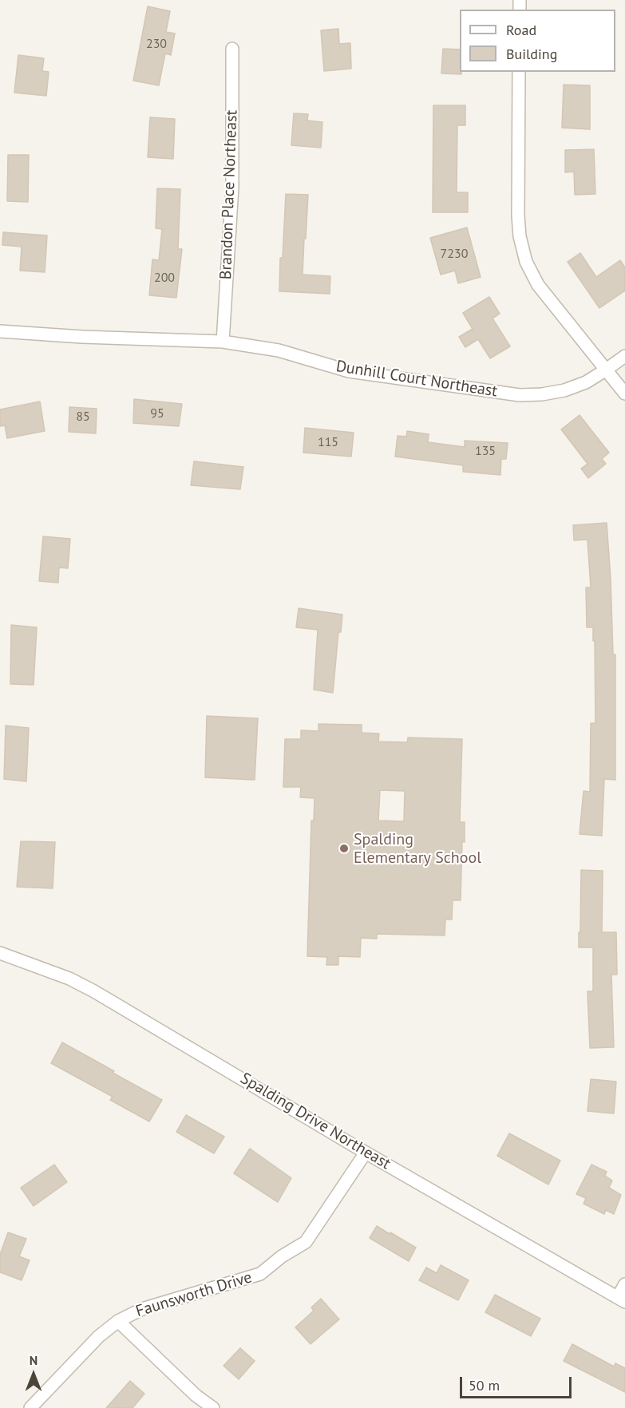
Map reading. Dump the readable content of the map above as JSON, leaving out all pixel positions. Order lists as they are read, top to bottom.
{
  "streets": {
    "street": [
      "Brandon Place Northeast",
      "Dunhill Court Northeast",
      "Spalding Drive Northeast",
      "Faunsworth Drive"
    ]
  },
  "crossings": [
    ["Brandon Place Northeast", "Dunhill Court Northeast"],
    ["Spalding Drive Northeast", "Faunsworth Drive"]
  ],
  "places": ["Spalding Elementary School"],
  "house_numbers": [
    "230",
    "7230",
    "200",
    "95",
    "85",
    "115",
    "135"
  ],
  "legend": ["Road", "Building"],
  "scale_bar": "50 m",
  "north": "top"
}
